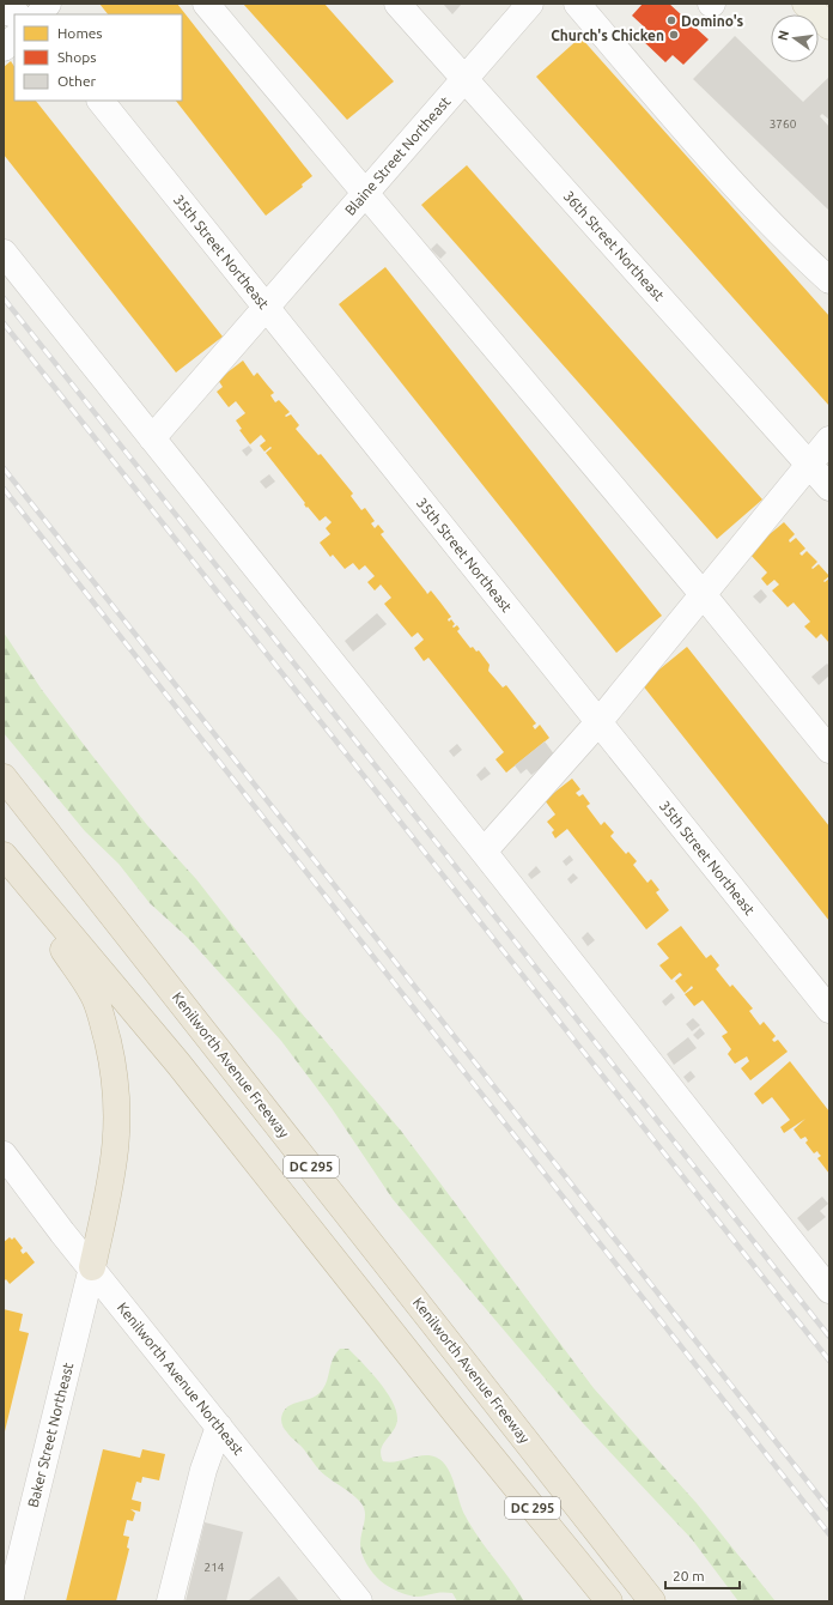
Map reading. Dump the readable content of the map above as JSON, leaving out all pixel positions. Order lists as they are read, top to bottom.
{
  "streets": {
    "highway": ["Kenilworth Avenue Freeway", "DC 295"],
    "street": [
      "Blaine Street Northeast",
      "36th Street Northeast",
      "35th Street Northeast",
      "Kenilworth Avenue Northeast",
      "Baker Street Northeast"
    ]
  },
  "crossings": [
    ["Blaine Street Northeast", "36th Street Northeast"],
    ["Blaine Street Northeast", "35th Street Northeast"],
    ["Kenilworth Avenue Freeway", "DC 295"],
    ["Kenilworth Avenue Northeast", "Baker Street Northeast"]
  ],
  "places": ["Domino's", "Church's Chicken"],
  "house_numbers": ["3760", "214"],
  "legend": ["Homes", "Shops", "Other"],
  "scale_bar": "20 m",
  "north": "left"
}
